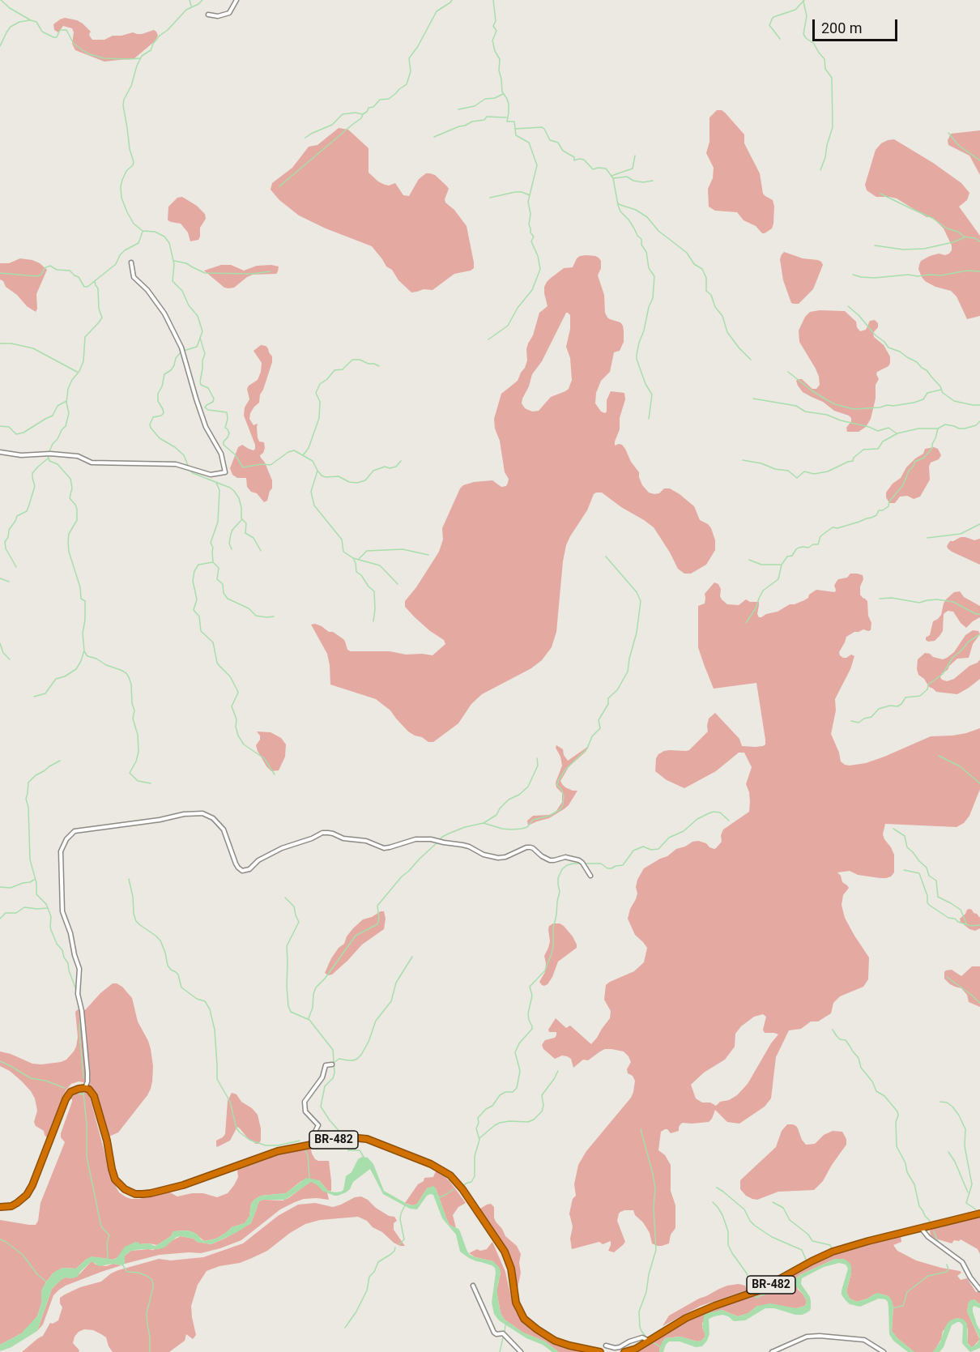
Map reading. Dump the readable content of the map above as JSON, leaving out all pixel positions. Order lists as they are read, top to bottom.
{
  "streets": {
    "highway": ["BR-482"]
  },
  "scale_bar": "200 m"
}
